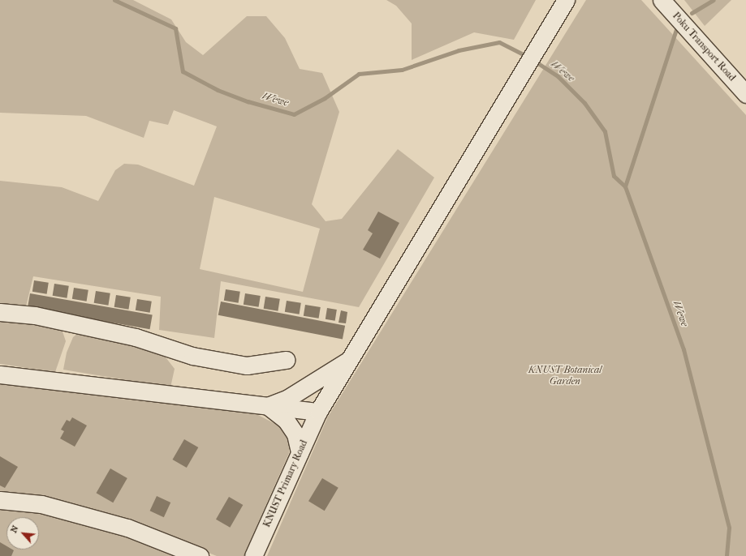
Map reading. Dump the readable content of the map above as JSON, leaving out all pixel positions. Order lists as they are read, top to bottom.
{
  "streets": {
    "street": ["Poku Transport Road", "KNUST Primary Road"]
  },
  "water": ["Wewe"],
  "parks": ["KNUST Botanical Garden"],
  "north": "top left"
}
